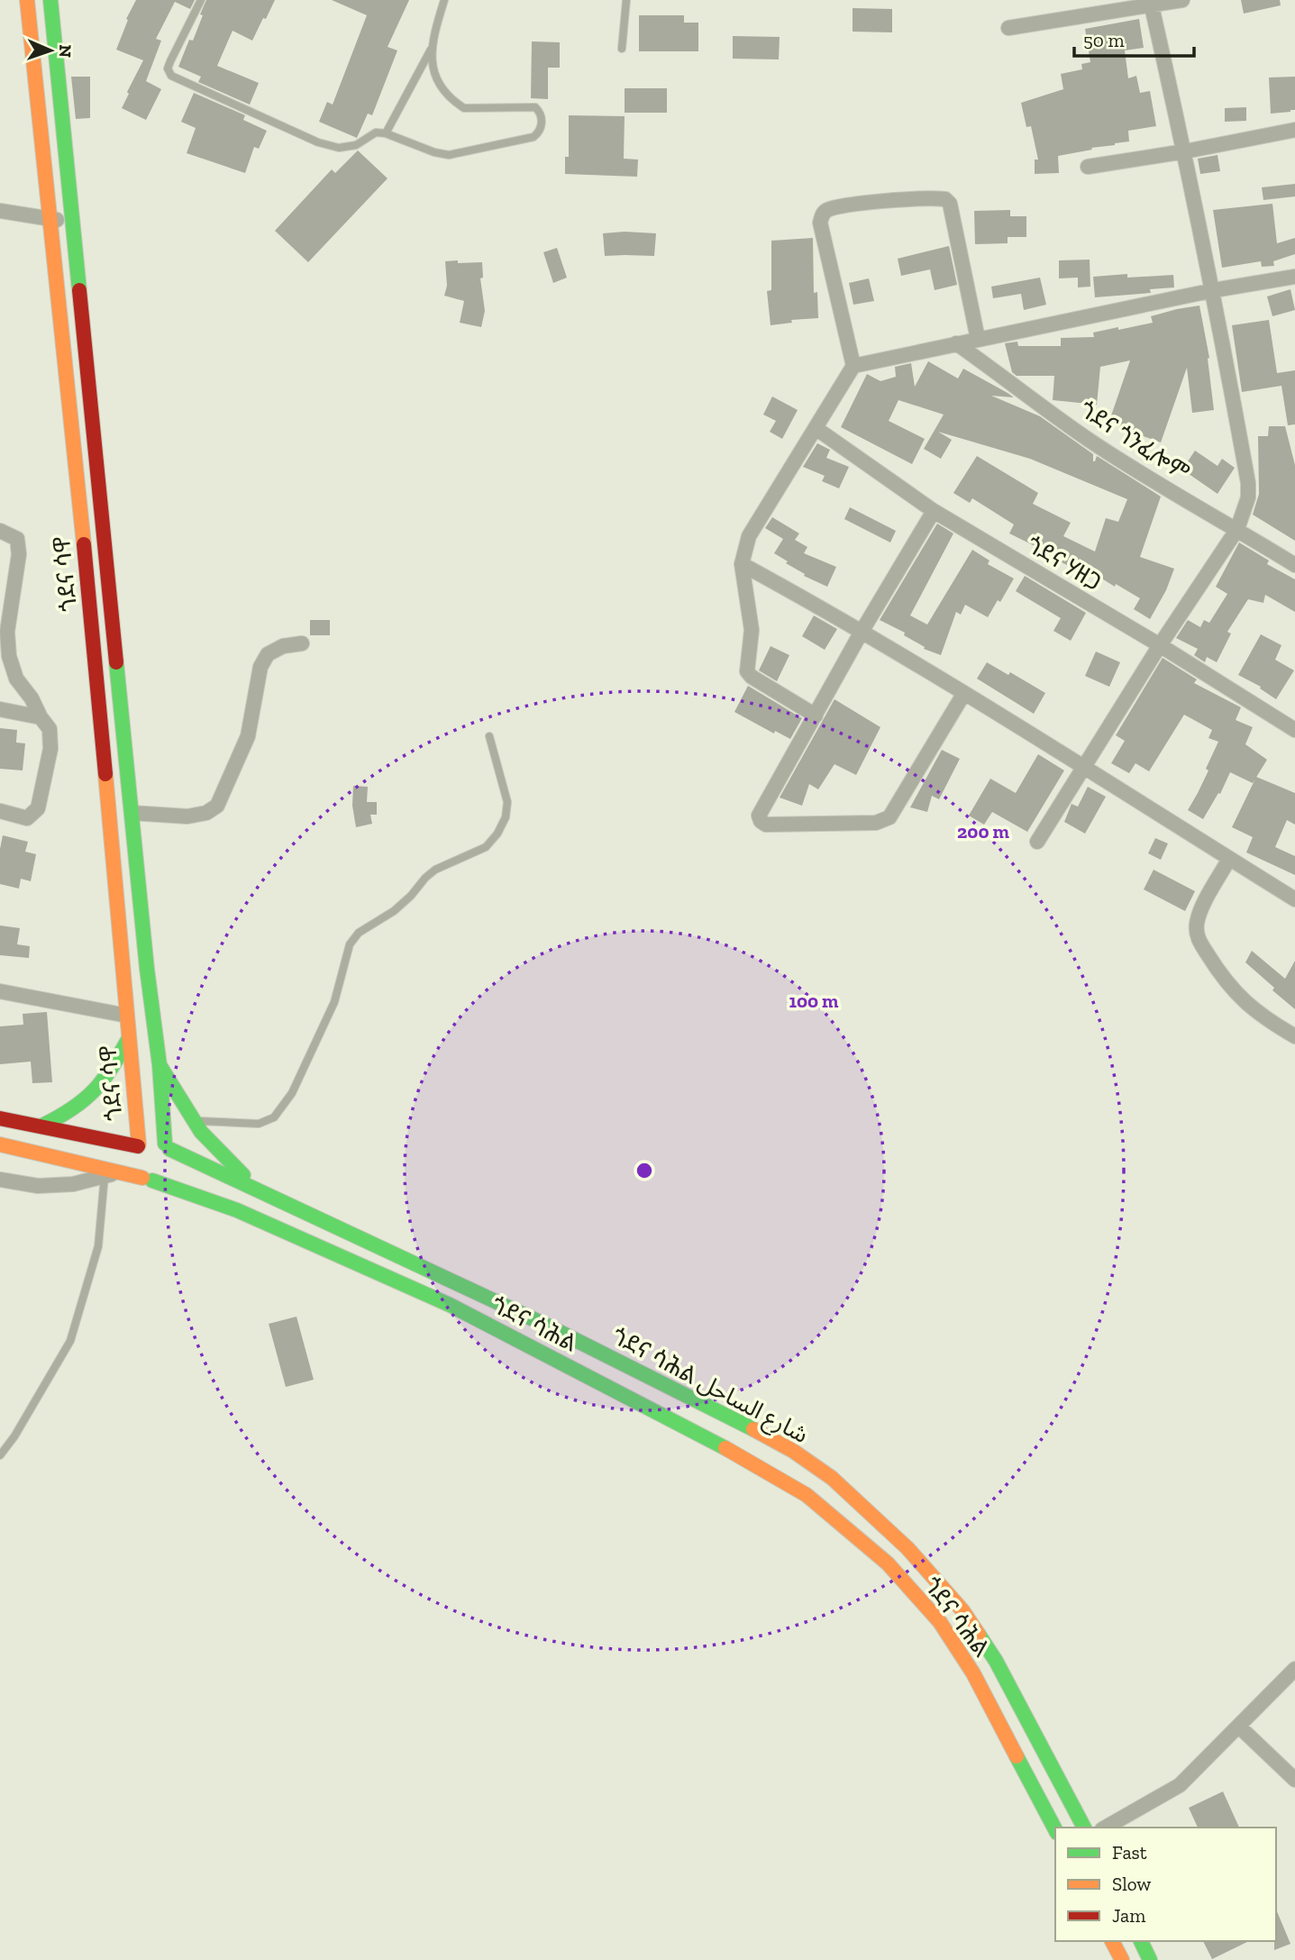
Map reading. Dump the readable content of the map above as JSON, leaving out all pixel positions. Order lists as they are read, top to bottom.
{
  "streets": {
    "main road": ["ጎደና ሳዋ", "ጎደና ሳሕል", "ጎደና ሳሕል شارع الساحل"],
    "street": ["ጎደና ጎንፈሎም", "ጎደና ሃዘጋ"]
  },
  "crossings": [
    ["ጎደና ሳዋ", "ጎደና ሳሕል"],
    ["ጎደና ሳዋ", "ጎደና ሳሕል شارع الساحل"],
    ["ጎደና ሳሕል", "ጎደና ሳሕል شارع الساحل"]
  ],
  "legend": ["Fast", "Slow", "Jam"],
  "scale_bar": "50 m",
  "north": "right",
  "rings": ["200 m", "100 m"]
}
